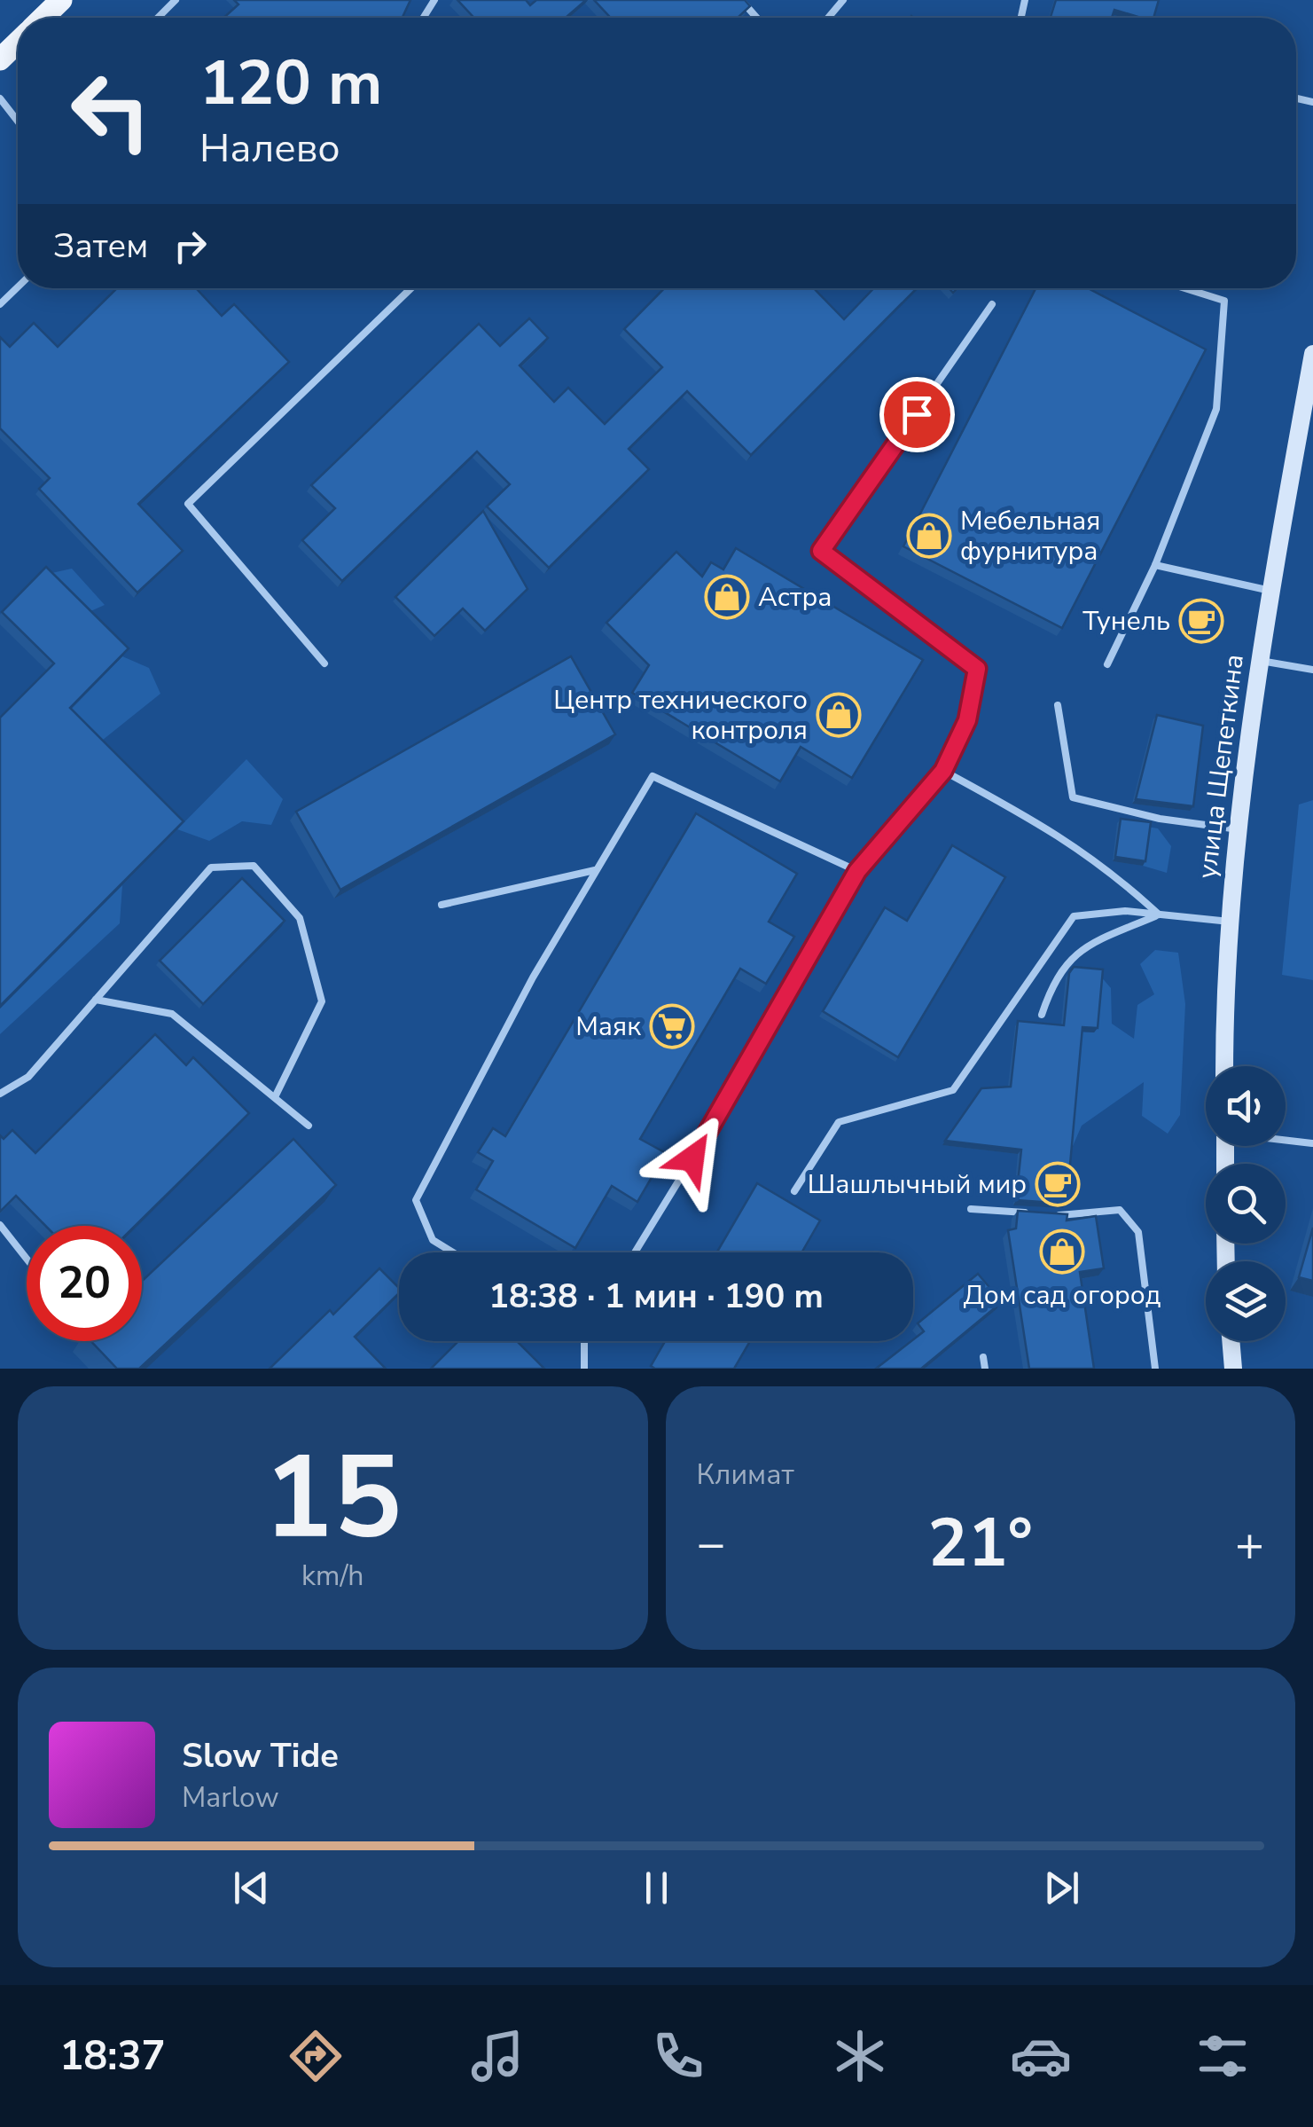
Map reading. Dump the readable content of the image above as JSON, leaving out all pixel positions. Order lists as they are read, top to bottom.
{
  "streets": {
    "main road": ["улица Щепеткина"]
  },
  "places": {
    "shop": [
      "Мебельная фурнитура",
      "Астра",
      "Центр технического контроля",
      "Дом сад огород"
    ],
    "cafe": ["Тунель", "Шашлычный мир"],
    "supermarket": ["Маяк"]
  },
  "page": {
    "turn": ["120 m", "Налево"],
    "then": "Затем",
    "limit": "20",
    "trip": "18:38 · 1 мин · 190 m",
    "tile": [
      ["15", "km/h"],
      "Климат"
    ],
    "heat": ["−", "21°", "+"],
    "song": ["Slow Tide", "Marlow"],
    "tabs": "18:37"
  }
}
